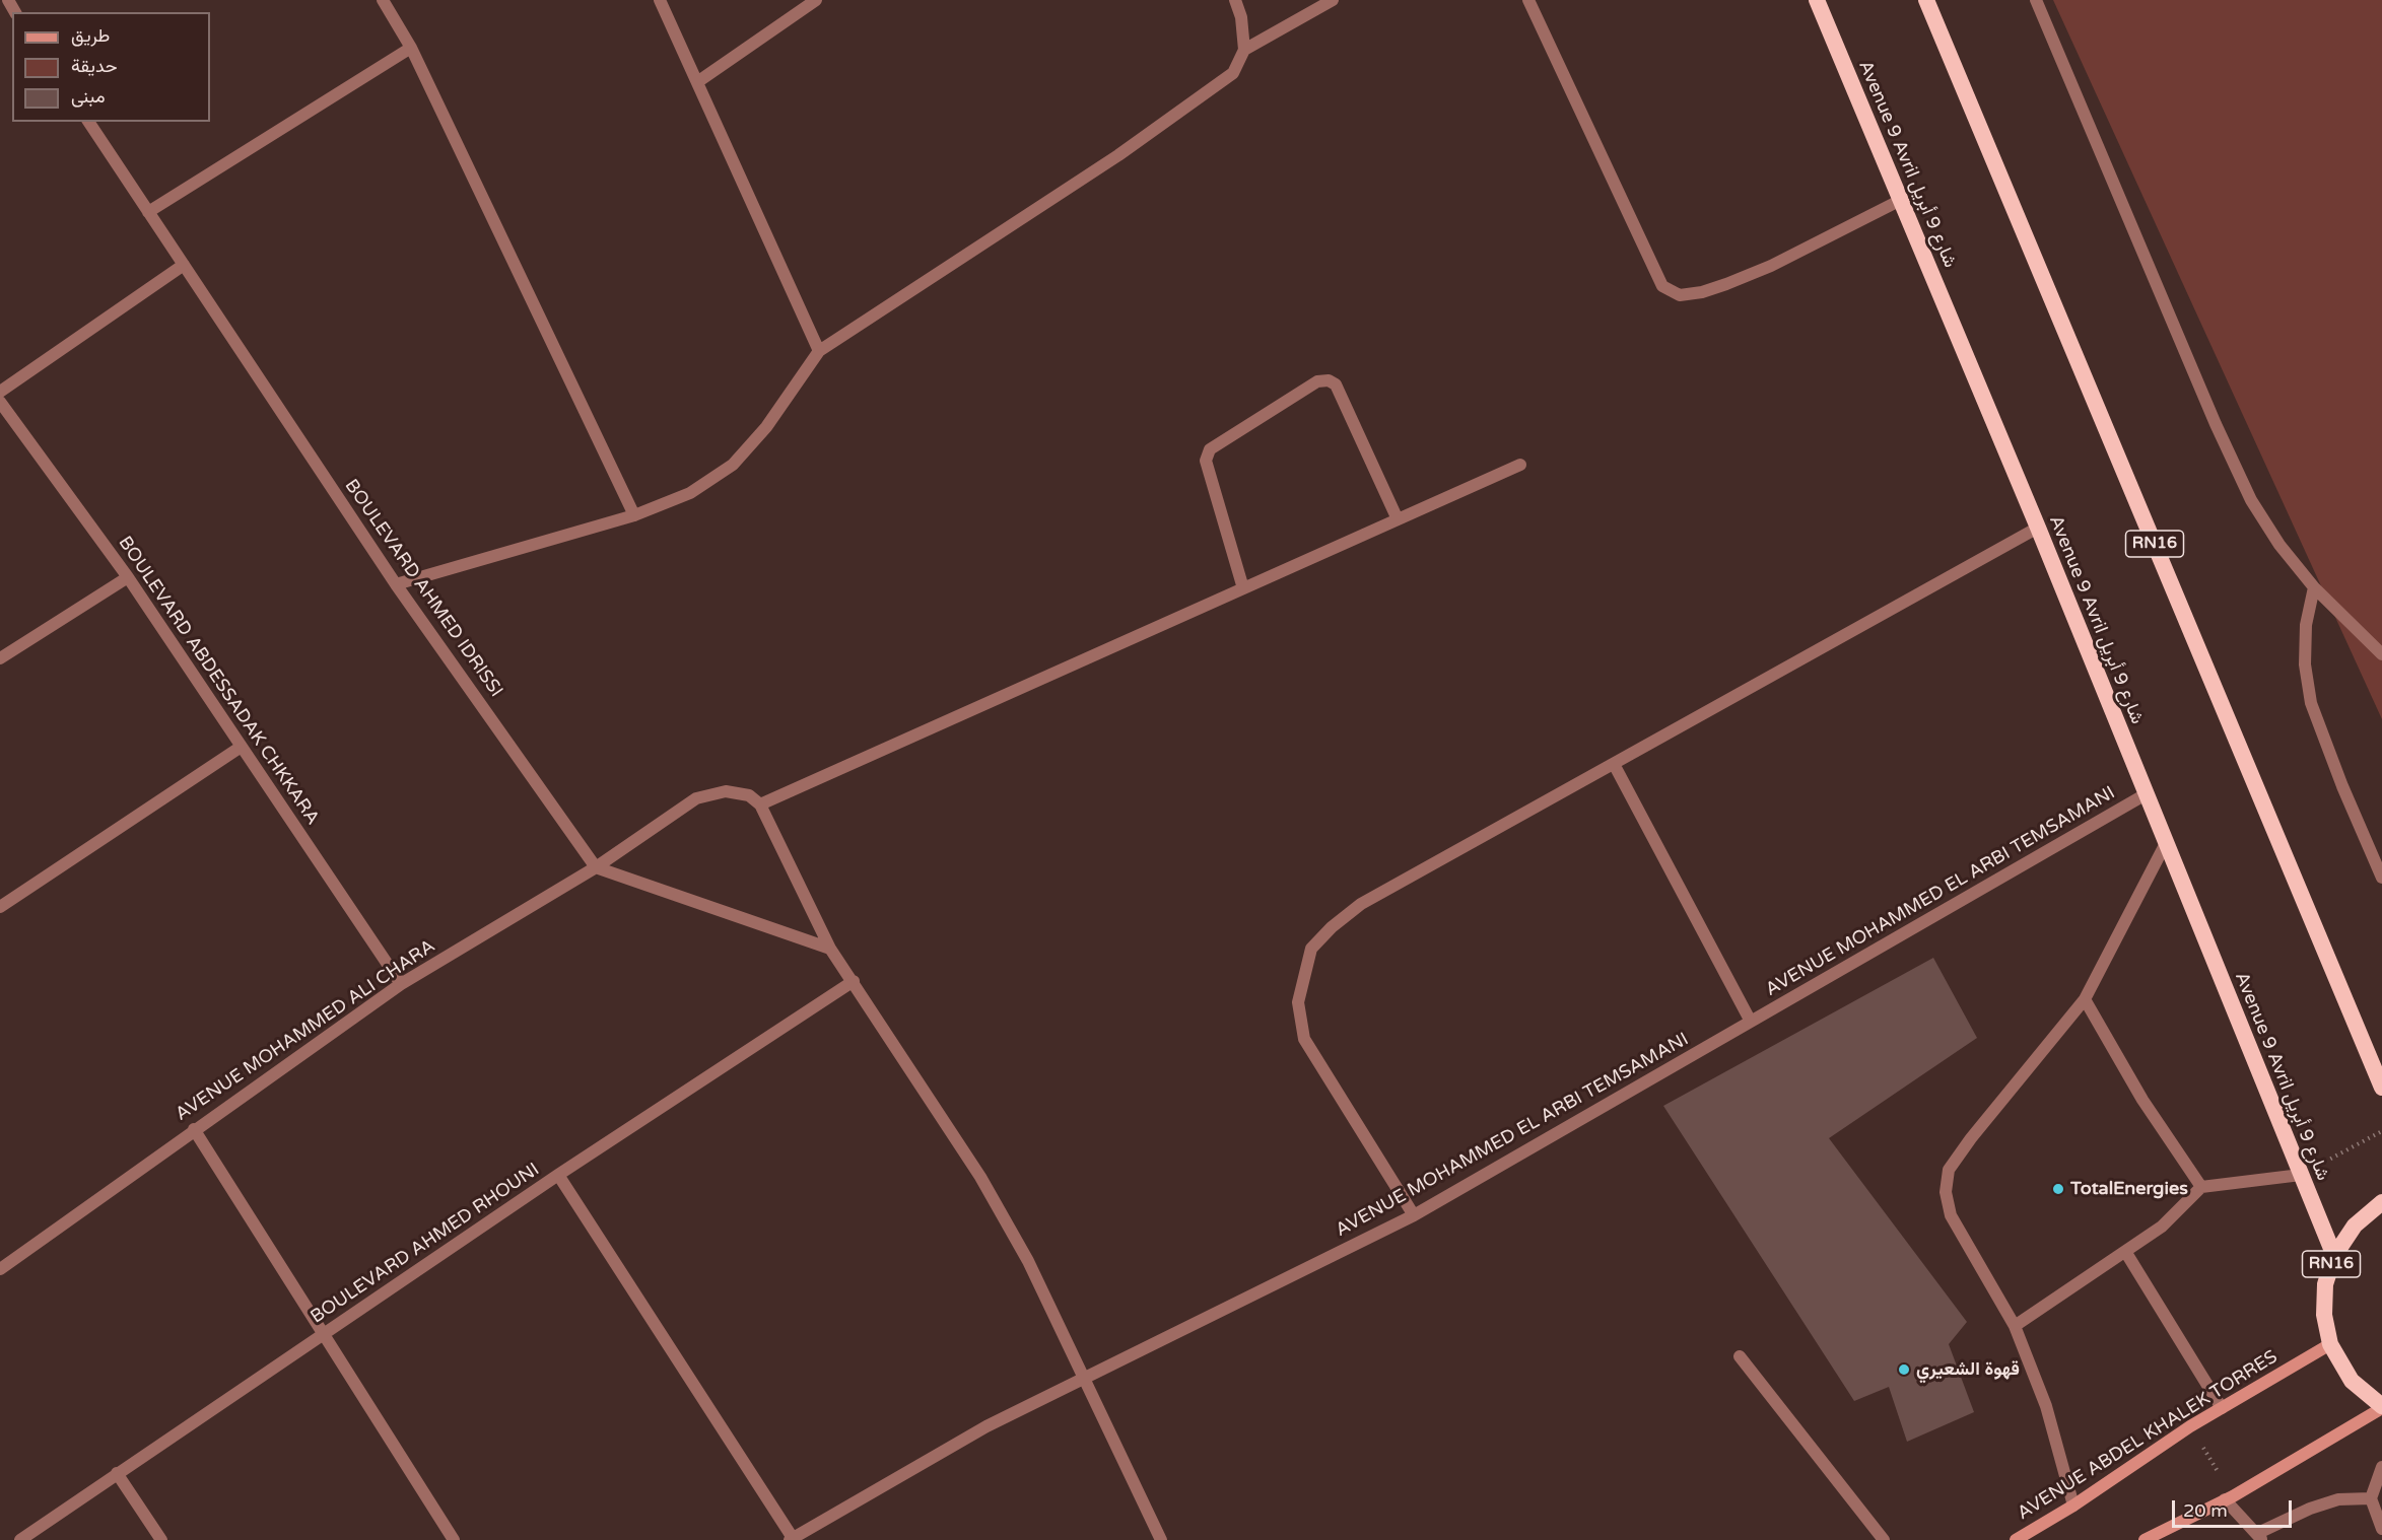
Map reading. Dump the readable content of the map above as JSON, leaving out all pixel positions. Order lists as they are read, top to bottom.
{
  "streets": {
    "highway": ["Avenue 9 Avril شارع 9 أبريل", "RN16"],
    "main road": ["AVENUE ABDEL KHALEK TORRES"],
    "street": [
      "BOULEVARD AHMED IDRISSI",
      "BOULEVARD ABDESSADAK CHKKARA",
      "AVENUE MOHAMMED EL ARBI TEMSAMANI",
      "AVENUE MOHAMMED ALI CHARA",
      "BOULEVARD AHMED RHOUNI"
    ]
  },
  "crossings": [
    ["Avenue 9 Avril شارع 9 أبريل", "RN16"],
    ["Avenue 9 Avril شارع 9 أبريل", "AVENUE MOHAMMED EL ARBI TEMSAMANI"],
    ["RN16", "AVENUE ABDEL KHALEK TORRES"],
    ["BOULEVARD AHMED IDRISSI", "AVENUE MOHAMMED ALI CHARA"],
    ["BOULEVARD ABDESSADAK CHKKARA", "AVENUE MOHAMMED ALI CHARA"]
  ],
  "places": ["TotalEnergies", "قهوة الشعيري"],
  "legend": ["طريق", "حديقة", "مبنى"],
  "scale_bar": "20 m"
}
